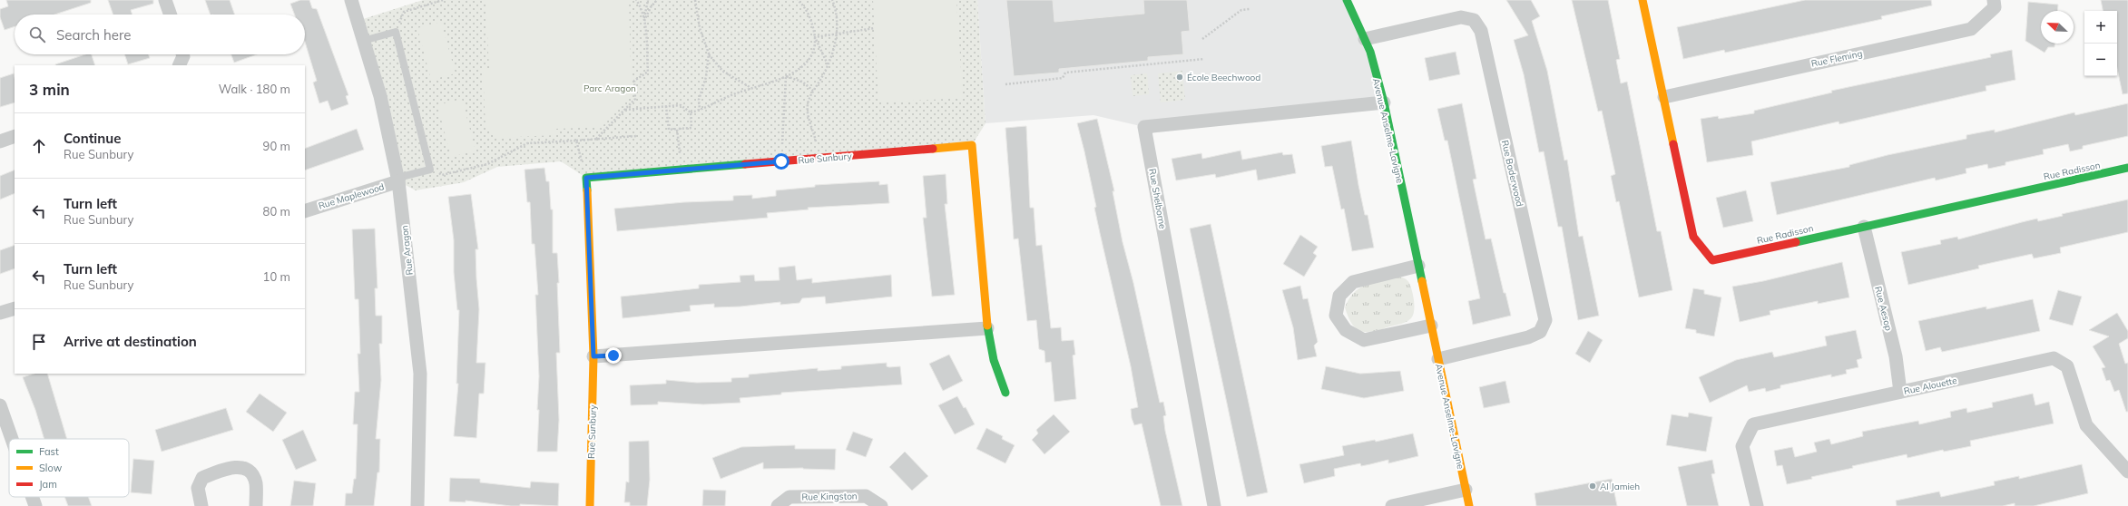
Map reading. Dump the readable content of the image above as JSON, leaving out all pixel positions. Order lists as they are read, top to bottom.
{
  "streets": {
    "street": [
      "Rue Fleming",
      "Avenue Anselme-Lavigne",
      "Rue Sunbury",
      "Rue Radisson",
      "Rue Baderwood",
      "Rue Maplewood",
      "Rue Shelborne",
      "Rue Aragon",
      "Rue Aesop",
      "Rue Alouette",
      "Rue Kingston"
    ]
  },
  "crossings": [
    ["Rue Fleming", "Rue Radisson"],
    ["Avenue Anselme-Lavigne", "Rue Baderwood"],
    ["Avenue Anselme-Lavigne", "Rue Shelborne"],
    ["Rue Radisson", "Rue Aesop"],
    ["Rue Maplewood", "Rue Aragon"],
    ["Rue Aesop", "Rue Alouette"]
  ],
  "parks": ["Parc Aragon"],
  "places": ["École Beechwood", "Al Jamieh"],
  "legend": ["Fast", "Slow", "Jam"],
  "north": "top left",
  "page": {
    "map_buttons": ["+", "−"],
    "search": "Search here",
    "heading": ["3 min", "Walk · 180 m"],
    "list": [
      ["Continue", "Rue Sunbury", "90 m"],
      ["Turn left", "Rue Sunbury", "80 m"],
      ["Turn left", "Rue Sunbury", "10 m"],
      "Arrive at destination"
    ]
  }
}
